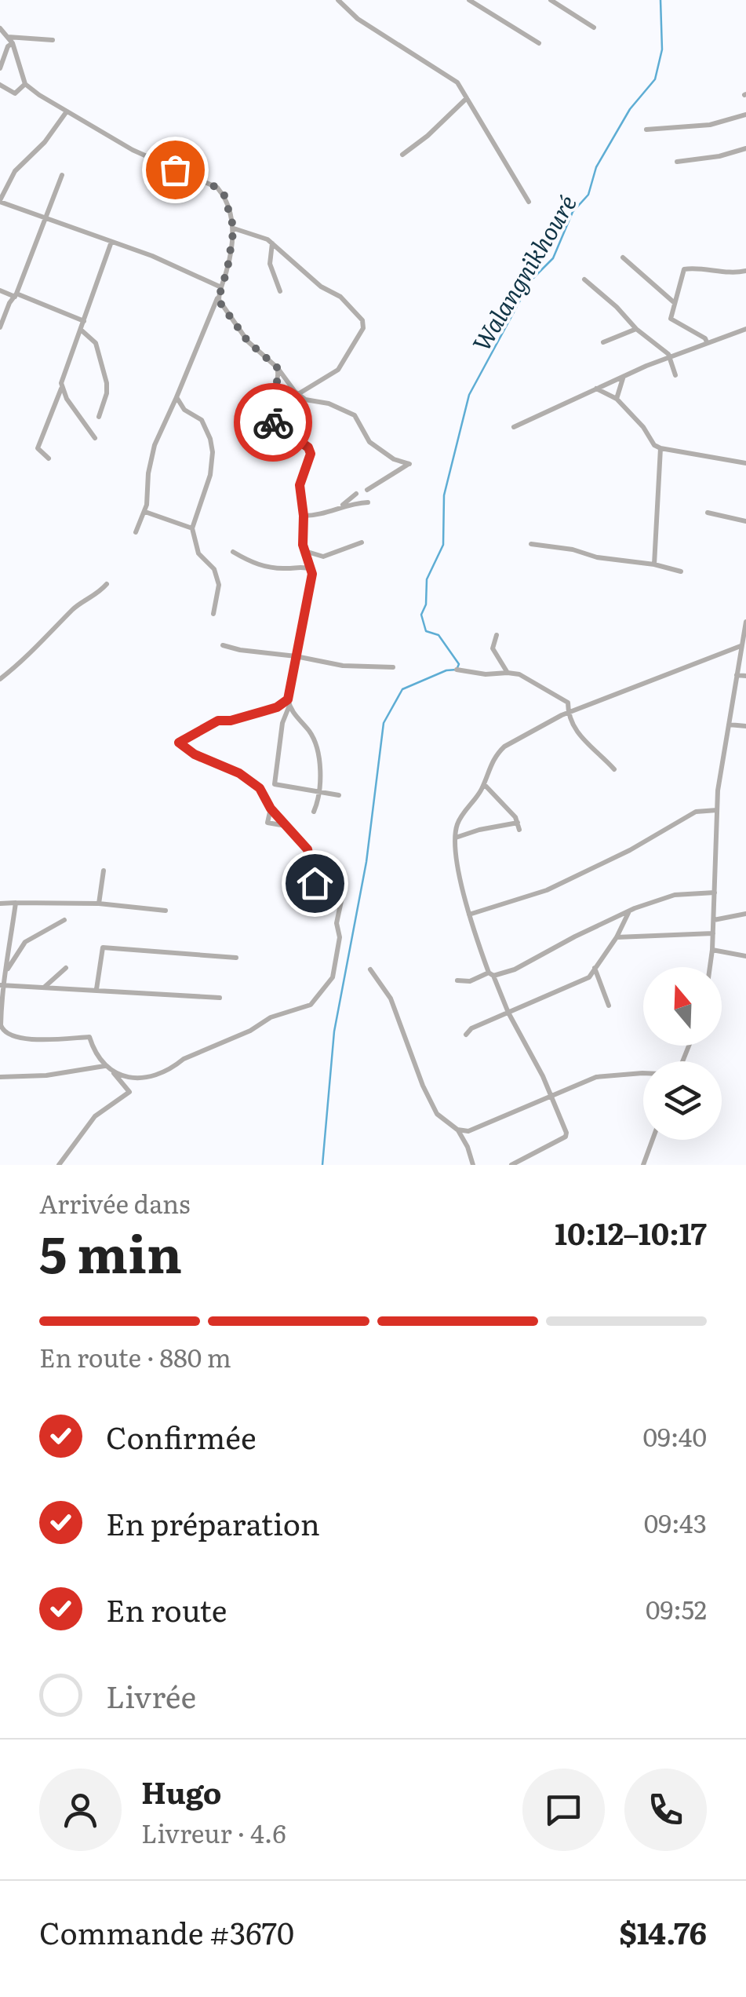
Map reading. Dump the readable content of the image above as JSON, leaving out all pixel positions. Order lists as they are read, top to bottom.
{
  "water": ["Walangnikhouré"],
  "north": "top",
  "page": {
    "heading": ["5 min", "Arrivée dans", "10:12–10:17"],
    "panel": [
      "Hugo",
      "Livreur · 4.6",
      "Commande #3670",
      "$14.76"
    ],
    "bar": "En route · 880 m",
    "list": [
      ["Confirmée", "09:40"],
      ["En préparation", "09:43"],
      ["En route", "09:52"],
      "Livrée"
    ]
  }
}
